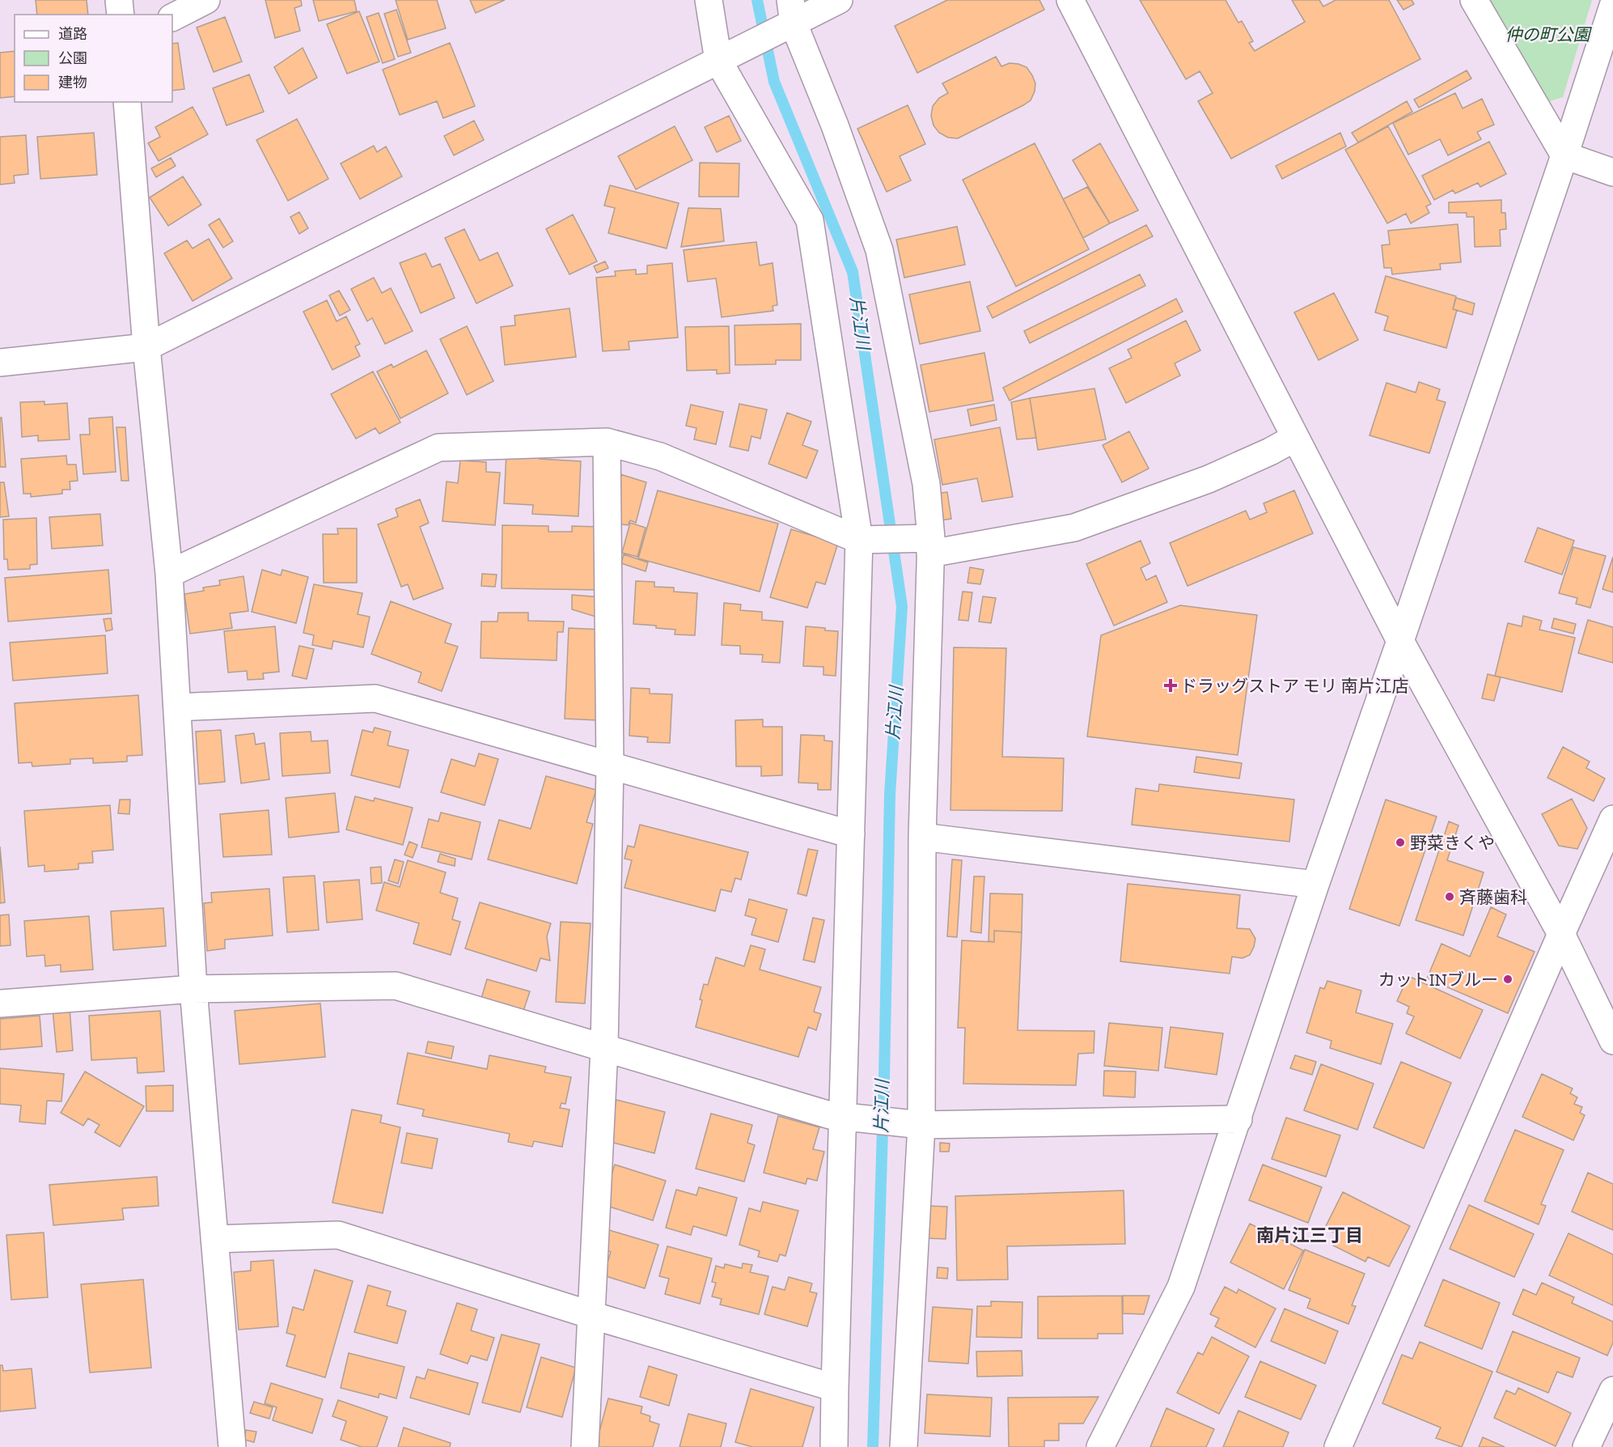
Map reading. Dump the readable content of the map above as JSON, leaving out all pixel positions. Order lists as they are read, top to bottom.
{
  "districts": ["南片江三丁目"],
  "water": ["片江川"],
  "parks": ["仲の町公園"],
  "places": {
    "health": ["ドラッグストア モリ 南片江店"],
    "other": ["野菜きくや", "斉藤歯科", "カットINブルー"]
  },
  "legend": ["道路", "公園", "建物"]
}
